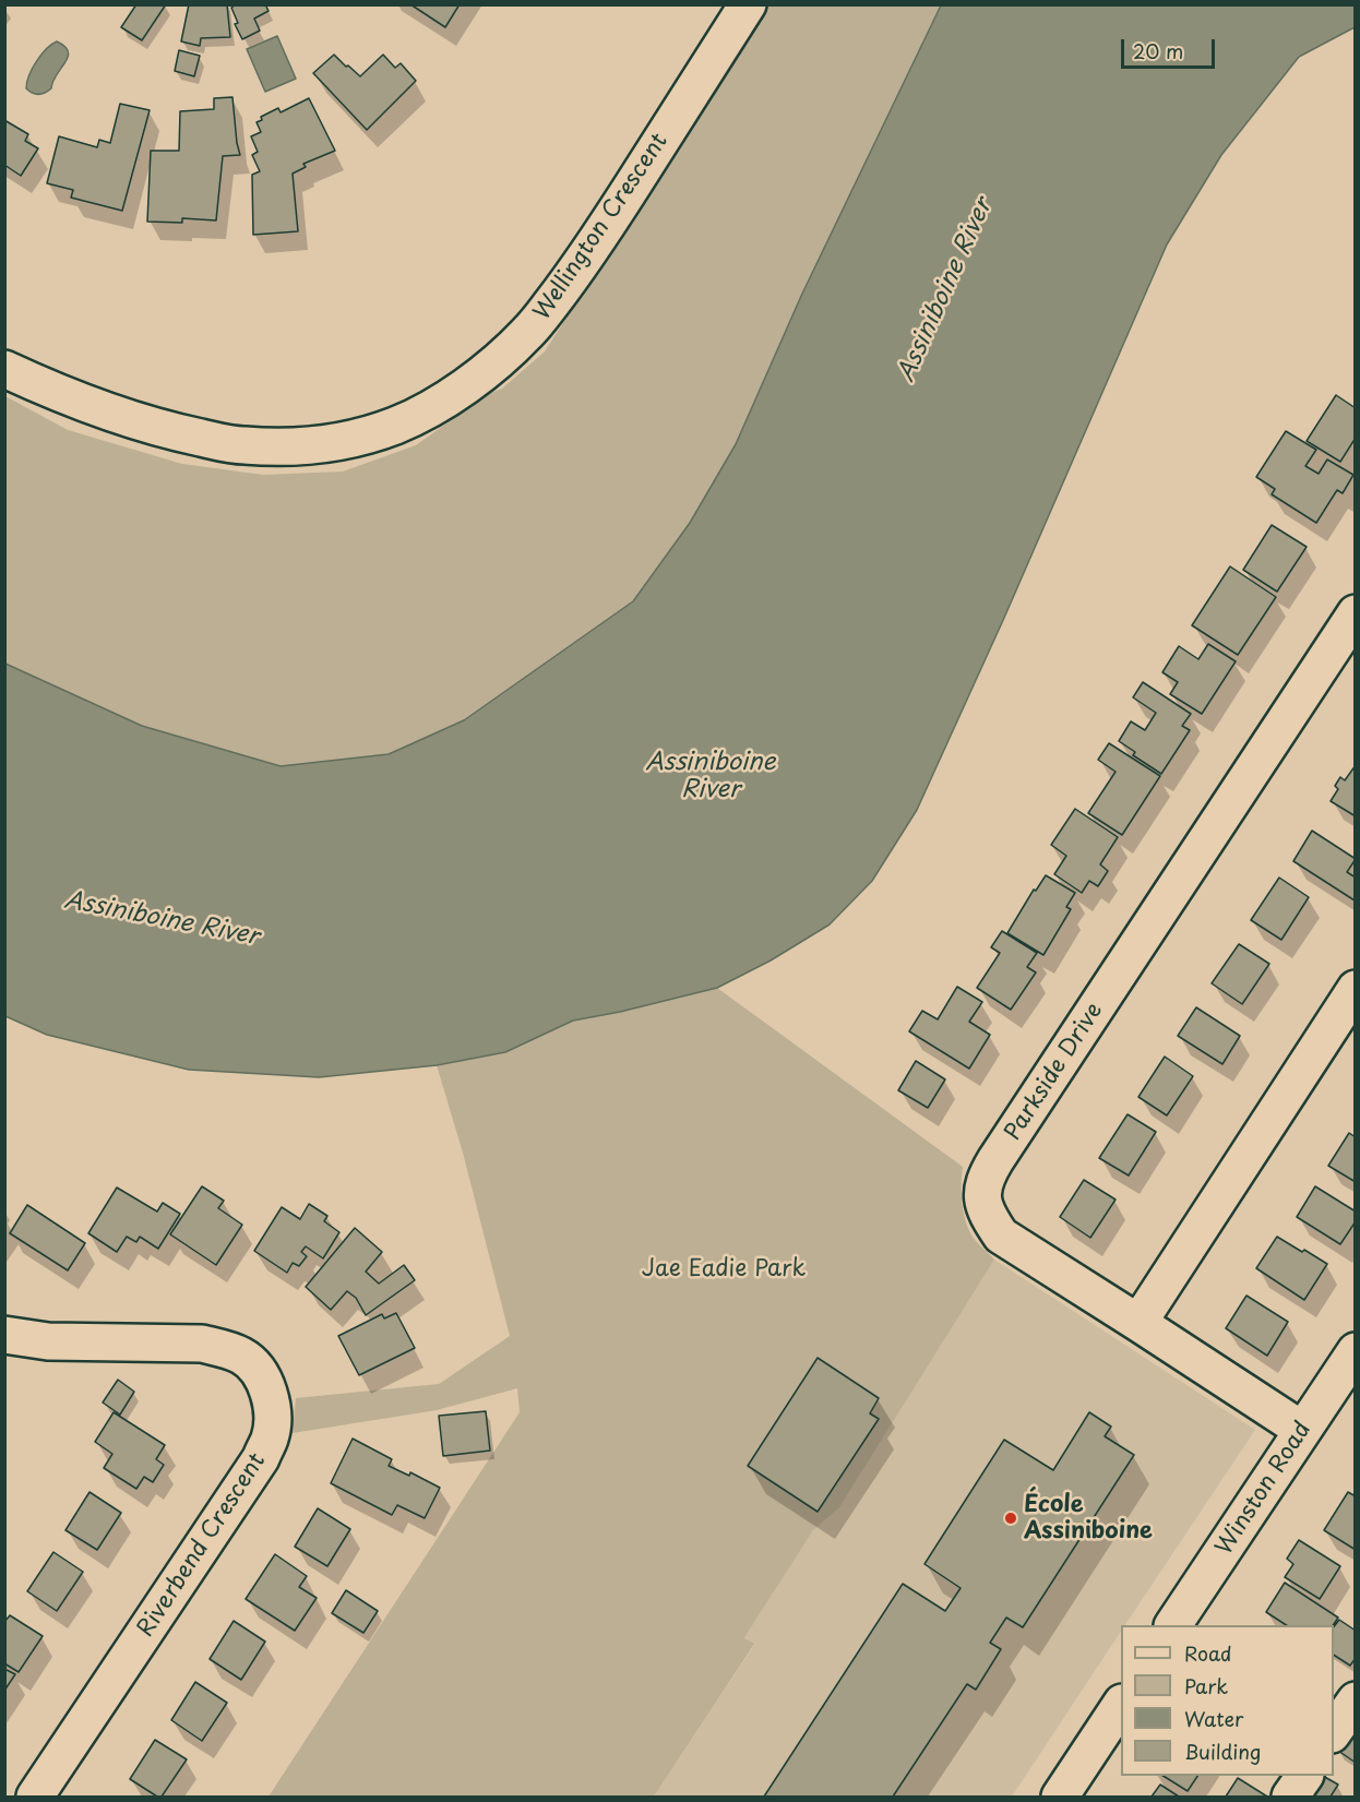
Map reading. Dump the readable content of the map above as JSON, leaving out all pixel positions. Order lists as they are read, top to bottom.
{
  "streets": {
    "street": [
      "Wellington Crescent",
      "Parkside Drive",
      "Winston Road",
      "Riverbend Crescent"
    ]
  },
  "crossings": [
    ["Parkside Drive", "Winston Road"]
  ],
  "water": ["Assiniboine River"],
  "parks": ["Jae Eadie Park"],
  "places": ["École Assiniboine"],
  "legend": [
    "Road",
    "Park",
    "Water",
    "Building"
  ],
  "scale_bar": "20 m"
}
